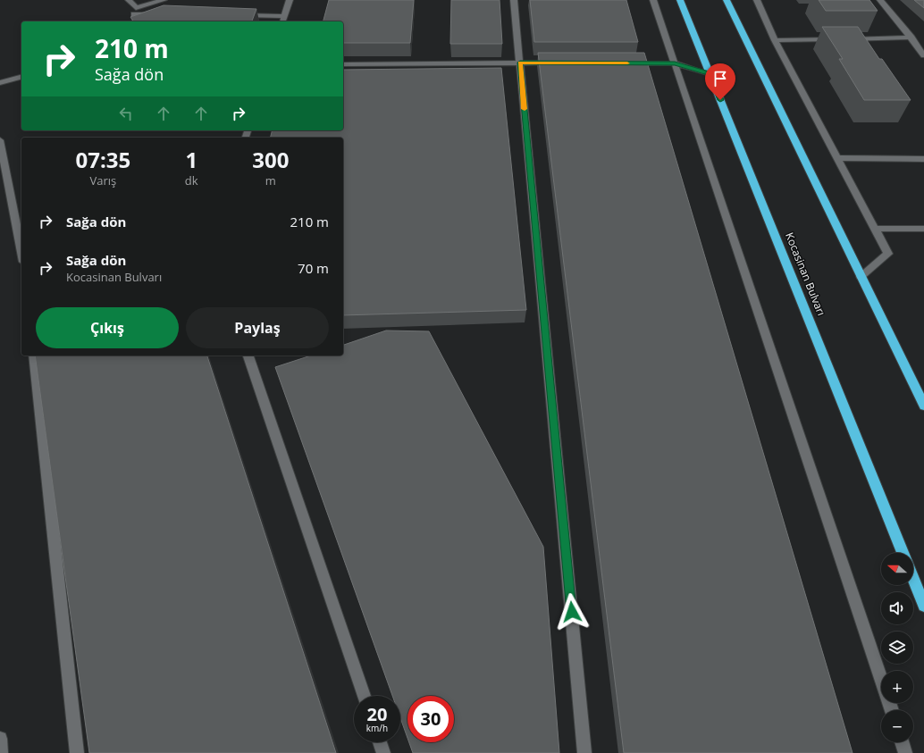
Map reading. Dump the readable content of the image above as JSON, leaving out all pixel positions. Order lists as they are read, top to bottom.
{
  "streets": {
    "highway": ["Kocasinan Bulvarı"]
  },
  "north": "left",
  "page": {
    "turn": ["210 m", "Sağa dön"],
    "eta": [
      "07:35",
      "Varış",
      "1",
      "dk",
      "300",
      "m"
    ],
    "list": [
      {
        "name": "Sağa dön",
        "value": "210 m"
      },
      {
        "name": "Sağa dön",
        "note": "Kocasinan Bulvarı",
        "value": "70 m"
      }
    ],
    "buttons": ["Çıkış", "Paylaş"],
    "map_buttons": ["+", "−"],
    "speed": "20 km/h",
    "limit": "30"
  }
}
